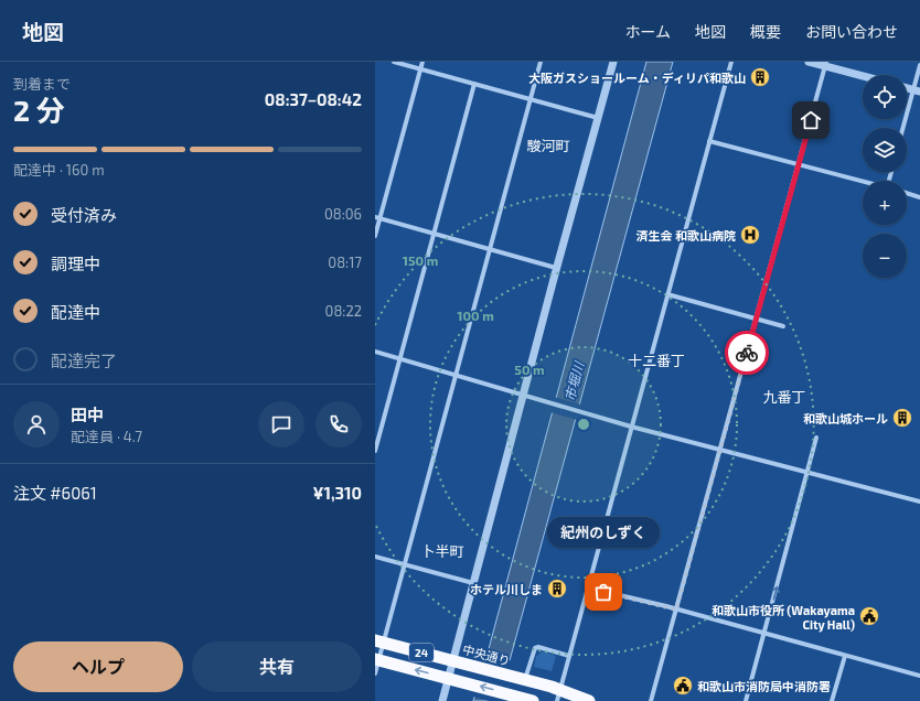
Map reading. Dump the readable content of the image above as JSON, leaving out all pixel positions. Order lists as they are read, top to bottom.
{
  "streets": {
    "highway": ["24", "中央通り"]
  },
  "districts": [
    "駿河町",
    "十二番丁",
    "九番丁",
    "卜半町"
  ],
  "water": ["市堀川"],
  "places": {
    "building": ["大阪ガスショールーム・ディリパ和歌山", "和歌山城ホール", "ホテル川しま"],
    "hospital": ["済生会 和歌山病院"],
    "other": ["紀州のしずく"],
    "public building": ["和歌山市役所 (Wakayama City Hall)", "和歌山市消防局中消防署"]
  },
  "page": {
    "header": "地図",
    "nav": [
      "ホーム",
      "地図",
      "概要",
      "お問い合わせ"
    ],
    "heading": ["2 分", "到着まで", "08:37–08:42"],
    "panel": [
      "田中",
      "配達員 · 4.7",
      "注文 #6061",
      "¥1,310"
    ],
    "map_buttons": ["+", "−"],
    "bar": "配達中 · 160 m",
    "list": [
      ["受付済み", "08:06"],
      ["調理中", "08:17"],
      ["配達中", "08:22"],
      "配達完了"
    ],
    "bubble": "紀州のしずく",
    "buttons": ["ヘルプ", "共有"]
  },
  "rings": ["150 m", "100 m", "50 m"]
}
